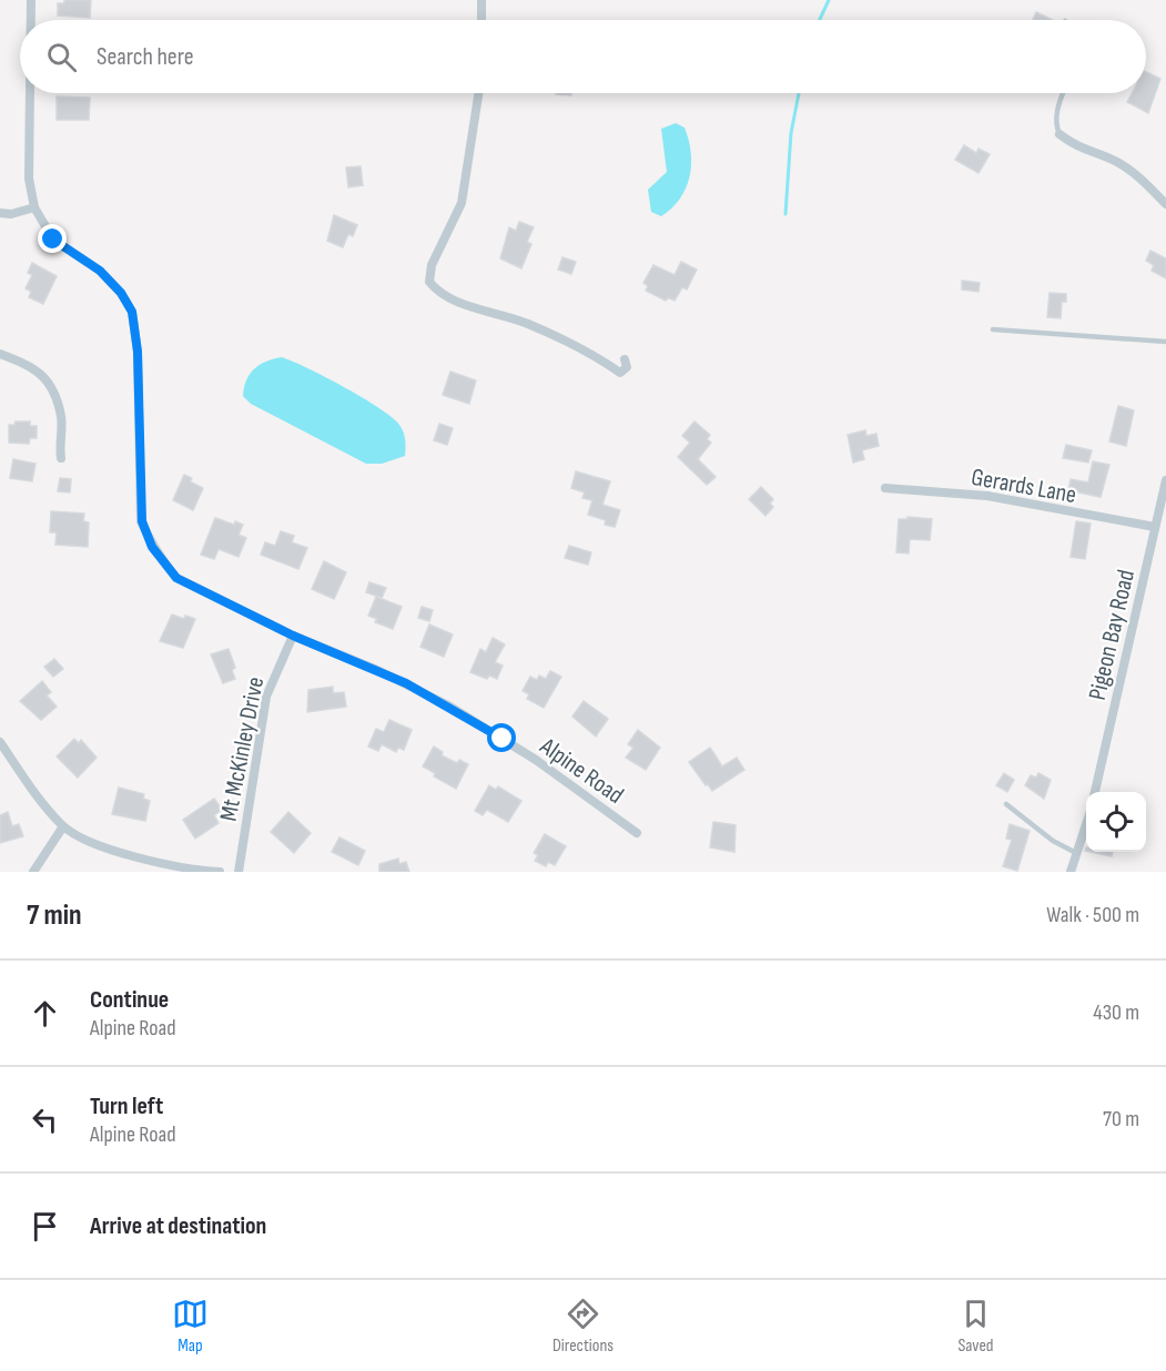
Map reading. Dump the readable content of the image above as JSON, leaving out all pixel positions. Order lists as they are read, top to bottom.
{
  "streets": {
    "street": [
      "Gerards Lane",
      "Pigeon Bay Road",
      "Mt McKinley Drive",
      "Alpine Road"
    ]
  },
  "crossings": [
    ["Gerards Lane", "Pigeon Bay Road"],
    ["Mt McKinley Drive", "Alpine Road"]
  ],
  "page": {
    "search": "Search here",
    "heading": ["7 min", "Walk · 500 m"],
    "list": [
      ["Continue", "Alpine Road", "430 m"],
      ["Turn left", "Alpine Road", "70 m"],
      "Arrive at destination"
    ],
    "nav": ["Map", "Directions", "Saved"]
  }
}
